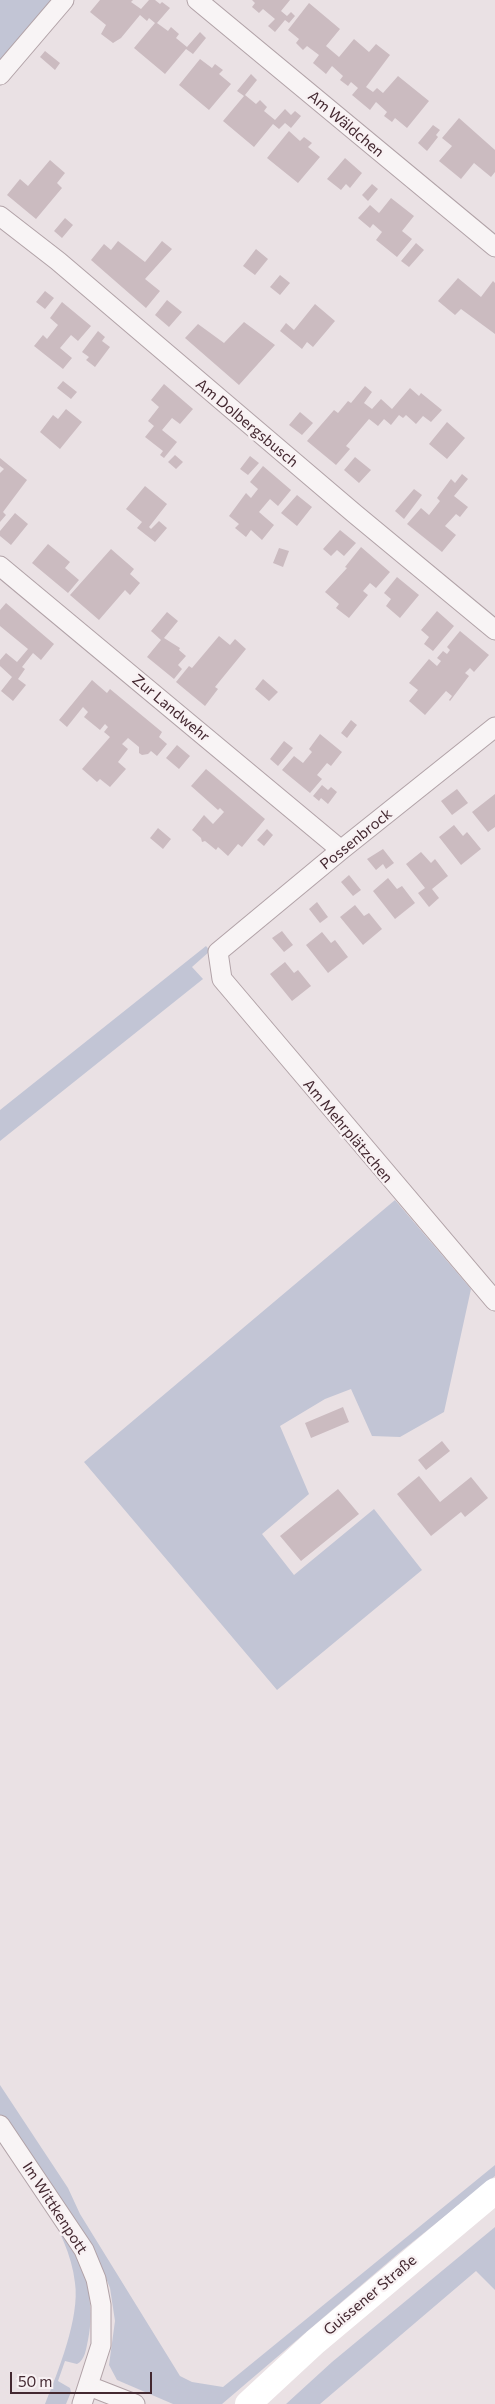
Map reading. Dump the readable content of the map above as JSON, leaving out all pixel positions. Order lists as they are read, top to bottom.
{
  "streets": {
    "street": [
      "Am Wäldchen",
      "Am Dolbergsbusch",
      "Zur Landwehr",
      "Possenbrock",
      "Am Mehrplätzchen",
      "Im Wittkenpott",
      "Guissener Straße"
    ]
  },
  "crossings": [
    ["Zur Landwehr", "Possenbrock"],
    ["Possenbrock", "Am Mehrplätzchen"]
  ],
  "scale_bar": "50 m"
}
